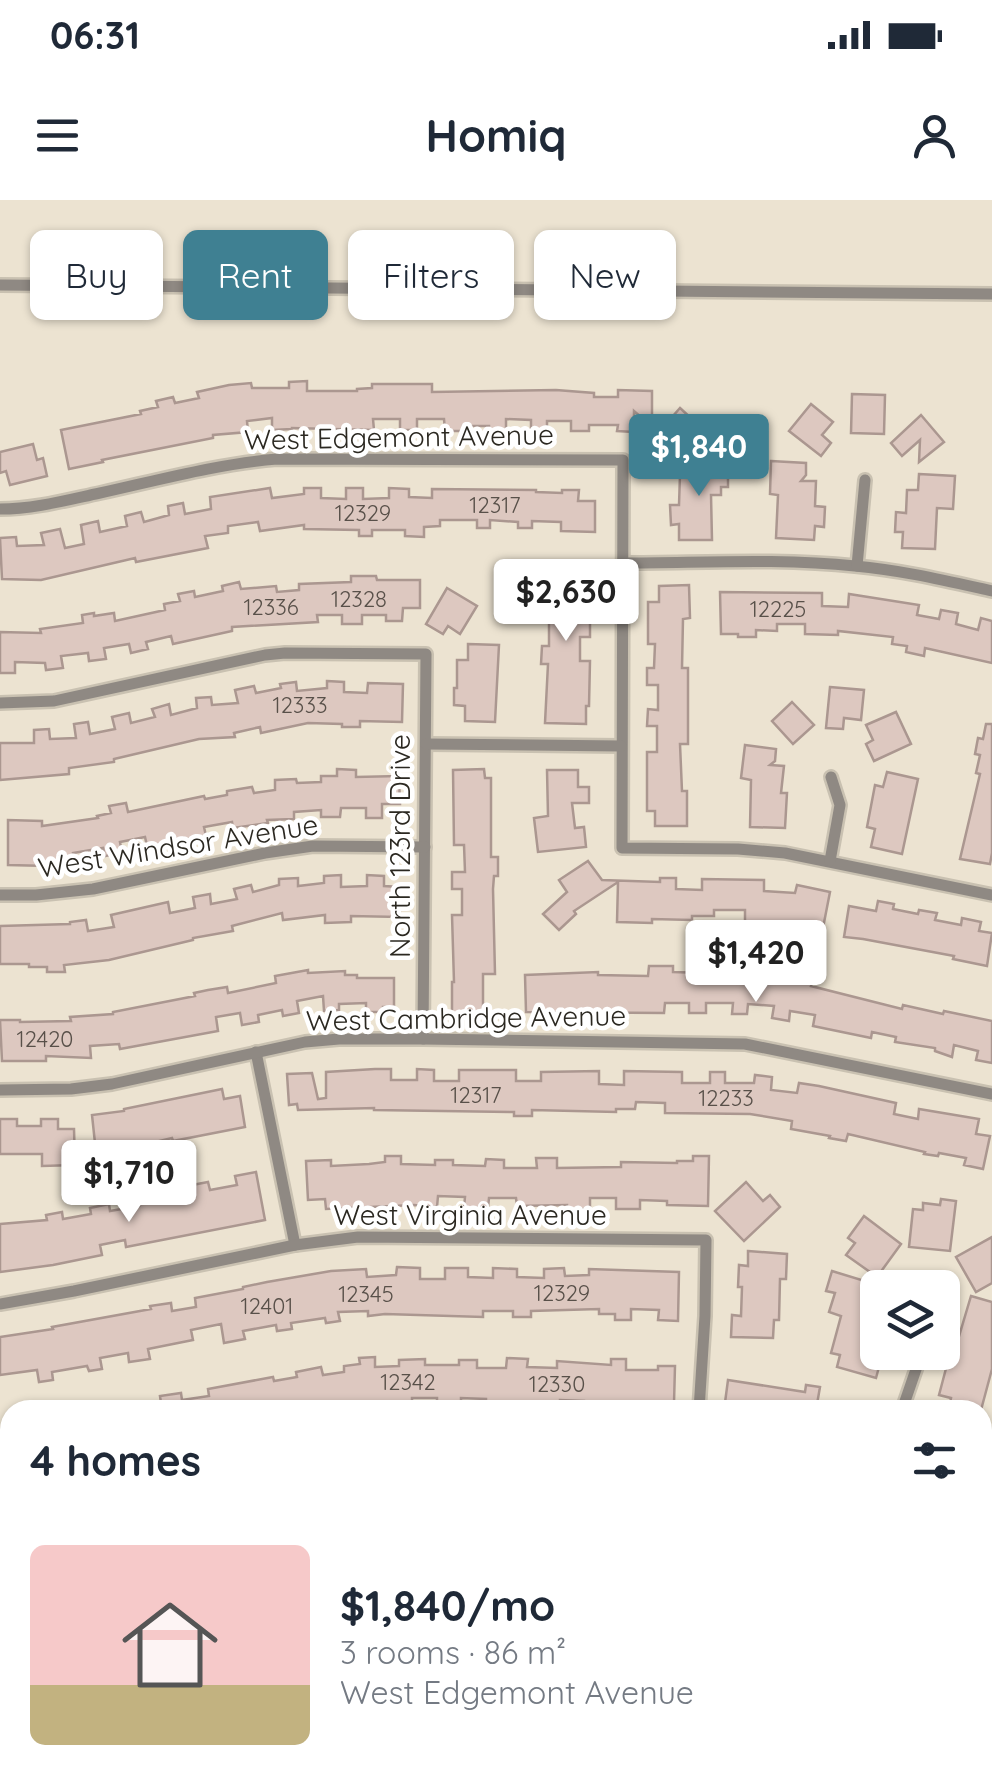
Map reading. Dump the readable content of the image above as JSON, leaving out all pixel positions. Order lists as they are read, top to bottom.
{
  "streets": {
    "street": [
      "West Edgemont Avenue",
      "West Windsor Avenue",
      "North 123rd Drive",
      "West Cambridge Avenue",
      "West Virginia Avenue"
    ]
  },
  "crossings": [
    ["West Windsor Avenue", "North 123rd Drive"],
    ["North 123rd Drive", "West Cambridge Avenue"]
  ],
  "house_numbers": [
    "12317",
    "12329",
    "12328",
    "12336",
    "12225",
    "12333",
    "12420",
    "12317",
    "12233",
    "12329",
    "12345",
    "12401",
    "12342",
    "12330"
  ],
  "page": {
    "status": "06:31",
    "header": "Homiq",
    "chip": [
      "Buy",
      "Rent",
      "Filters",
      "New"
    ],
    "price": [
      "$1,840",
      "$2,630",
      "$1,420",
      "$1,710"
    ],
    "heading": "4 homes",
    "list": [
      {
        "name": "$1,840/mo",
        "note": "3 rooms · 86 m² · West Edgemont Avenue"
      }
    ]
  }
}
